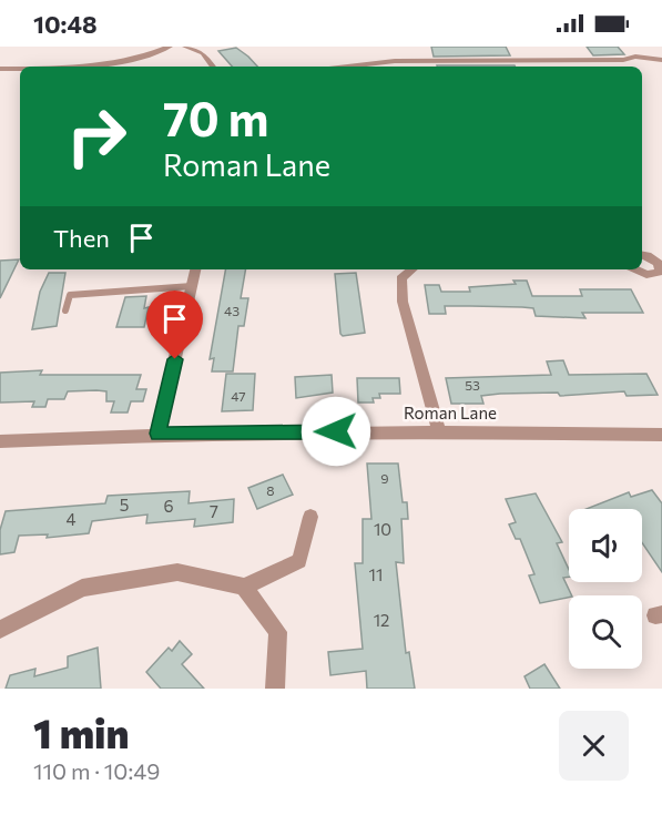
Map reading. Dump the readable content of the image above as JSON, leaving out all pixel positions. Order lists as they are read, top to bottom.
{
  "streets": {
    "street": ["Roman Lane"]
  },
  "house_numbers": [
    "43",
    "53",
    "47",
    "9",
    "8",
    "5",
    "6",
    "7",
    "4",
    "10",
    "11",
    "12"
  ],
  "page": {
    "status": "10:48",
    "turn": ["70 m", "Roman Lane"],
    "then": "Then",
    "heading": ["1 min", "110 m · 10:49"]
  }
}
